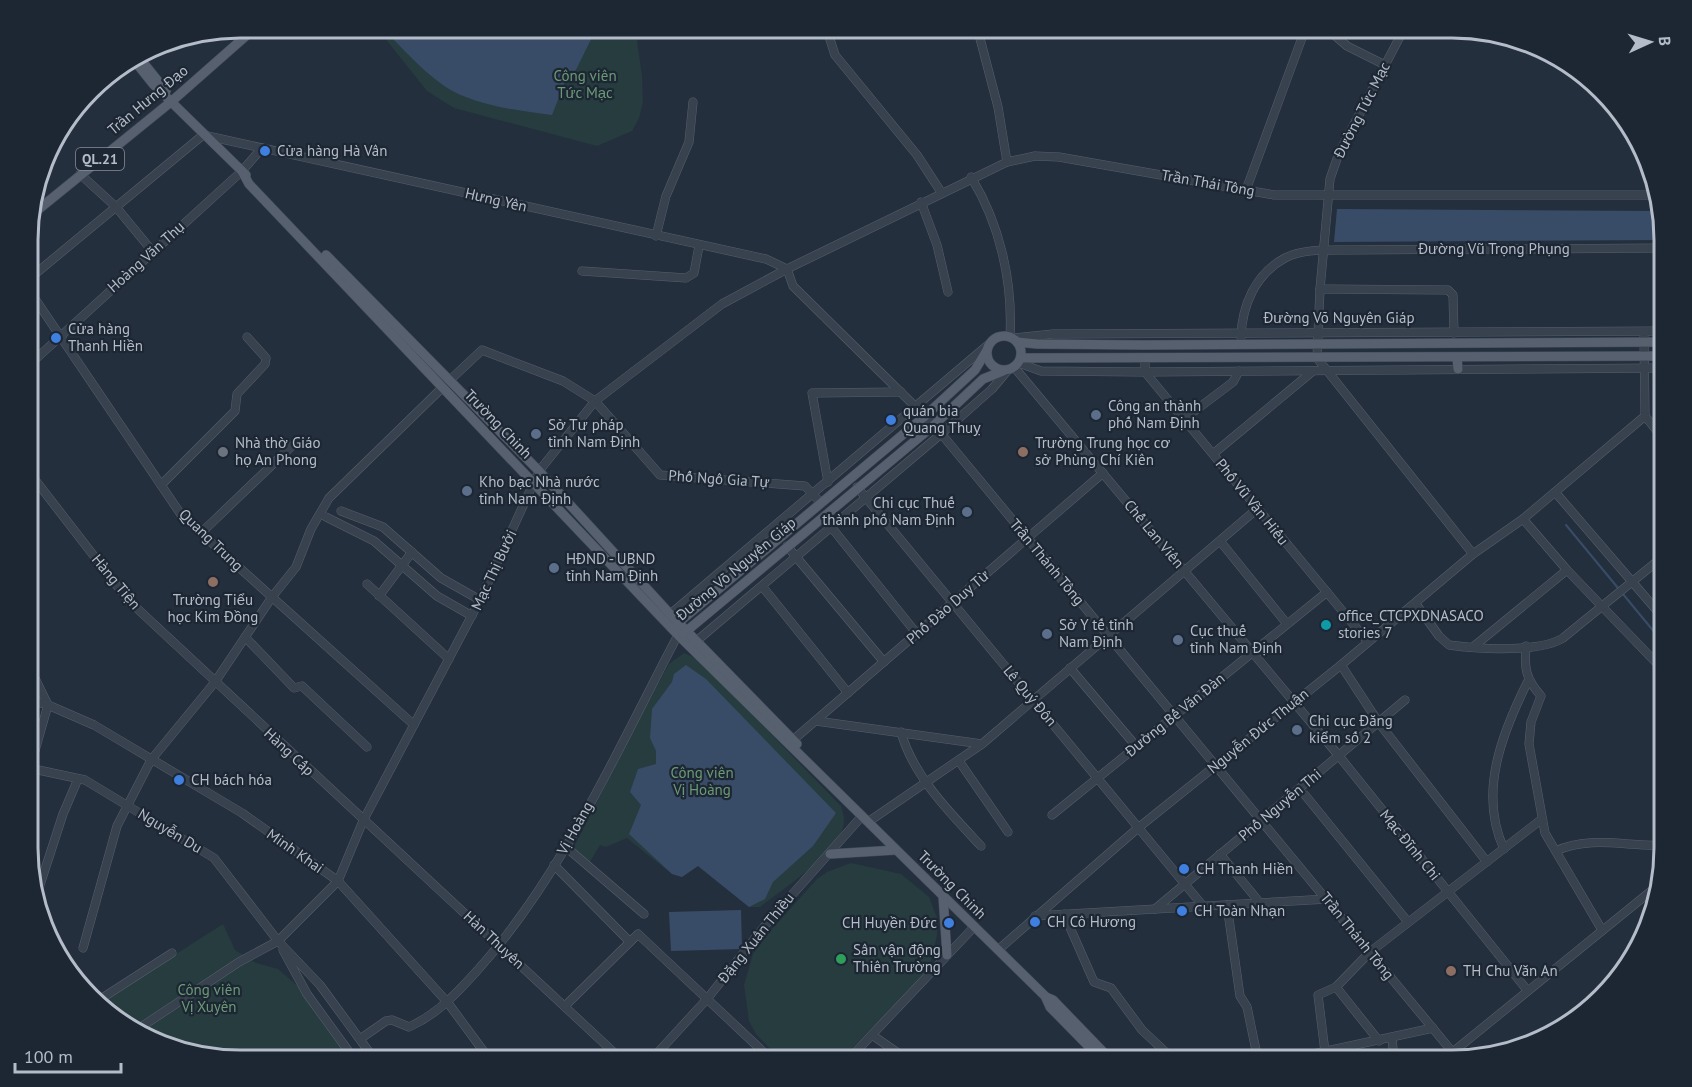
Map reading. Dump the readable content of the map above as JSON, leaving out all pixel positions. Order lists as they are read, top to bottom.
{
  "streets": {
    "main road": [
      "Trần Hưng Đạo",
      "QL.21",
      "Đường Võ Nguyên Giáp",
      "Trường Chinh"
    ],
    "street": [
      "Đường Tức Mạc",
      "Trần Thái Tông",
      "Hưng Yên",
      "Đường Vũ Trọng Phụng",
      "Hoàng Văn Thụ",
      "Phố Ngô Gia Tự",
      "Phố Vũ Văn Hiếu",
      "Chế Lan Viên",
      "Quang Trung",
      "Trần Thánh Tông",
      "Mạc Thị Bưởi",
      "Hàng Tiện",
      "Phố Đào Duy Từ",
      "Lê Quý Đôn",
      "Đường Bế Văn Đàn",
      "Nguyễn Đức Thuận",
      "Hàng Cấp",
      "Phố Nguyễn Thi",
      "Vị Hoàng",
      "Nguyễn Du",
      "Mạc Đĩnh Chi",
      "Minh Khai",
      "Đặng Xuân Thiều",
      "Hàn Thuyên"
    ]
  },
  "crossings": [
    ["Trần Hưng Đạo", "Trường Chinh"],
    ["Đường Tức Mạc", "Trần Thái Tông"],
    ["Đường Tức Mạc", "Đường Vũ Trọng Phụng"],
    ["Đường Tức Mạc", "Đường Võ Nguyên Giáp"],
    ["Trần Thái Tông", "Hưng Yên"],
    ["Trần Thái Tông", "Trần Thánh Tông"],
    ["Trần Thái Tông", "Mạc Thị Bưởi"],
    ["Hưng Yên", "Hoàng Văn Thụ"],
    ["Hưng Yên", "Trường Chinh"],
    ["Hưng Yên", "Trần Thánh Tông"],
    ["Hưng Yên", "Mạc Thị Bưởi"],
    ["Đường Vũ Trọng Phụng", "Đường Võ Nguyên Giáp"],
    ["Hoàng Văn Thụ", "Trường Chinh"],
    ["Hoàng Văn Thụ", "Quang Trung"],
    ["Đường Võ Nguyên Giáp", "Trường Chinh"],
    ["Đường Võ Nguyên Giáp", "Phố Ngô Gia Tự"],
    ["Đường Võ Nguyên Giáp", "Chế Lan Viên"],
    ["Đường Võ Nguyên Giáp", "Trần Thánh Tông"],
    ["Đường Võ Nguyên Giáp", "Lê Quý Đôn"],
    ["Đường Võ Nguyên Giáp", "Vị Hoàng"],
    ["Trường Chinh", "Phố Ngô Gia Tự"],
    ["Trường Chinh", "Mạc Thị Bưởi"],
    ["Trường Chinh", "Phố Đào Duy Từ"],
    ["Trường Chinh", "Nguyễn Đức Thuận"],
    ["Trường Chinh", "Vị Hoàng"],
    ["Trường Chinh", "Đặng Xuân Thiều"],
    ["Phố Ngô Gia Tự", "Mạc Thị Bưởi"],
    ["Phố Vũ Văn Hiếu", "Đường Bế Văn Đàn"],
    ["Phố Vũ Văn Hiếu", "Nguyễn Đức Thuận"],
    ["Phố Vũ Văn Hiếu", "Đặng Xuân Thiều"],
    ["Chế Lan Viên", "Phố Đào Duy Từ"],
    ["Chế Lan Viên", "Đường Bế Văn Đàn"],
    ["Chế Lan Viên", "Nguyễn Đức Thuận"],
    ["Chế Lan Viên", "Mạc Đĩnh Chi"],
    ["Chế Lan Viên", "Đặng Xuân Thiều"],
    ["Quang Trung", "Mạc Thị Bưởi"],
    ["Trần Thánh Tông", "Mạc Thị Bưởi"],
    ["Trần Thánh Tông", "Phố Đào Duy Từ"],
    ["Trần Thánh Tông", "Đường Bế Văn Đàn"],
    ["Trần Thánh Tông", "Nguyễn Đức Thuận"],
    ["Trần Thánh Tông", "Phố Nguyễn Thi"],
    ["Trần Thánh Tông", "Đặng Xuân Thiều"],
    ["Mạc Thị Bưởi", "Hàng Cấp"],
    ["Mạc Thị Bưởi", "Nguyễn Du"],
    ["Mạc Thị Bưởi", "Minh Khai"],
    ["Mạc Thị Bưởi", "Hàn Thuyên"],
    ["Hàng Tiện", "Hàng Cấp"],
    ["Phố Đào Duy Từ", "Lê Quý Đôn"],
    ["Lê Quý Đôn", "Đường Bế Văn Đàn"],
    ["Lê Quý Đôn", "Nguyễn Đức Thuận"],
    ["Lê Quý Đôn", "Phố Nguyễn Thi"],
    ["Lê Quý Đôn", "Đặng Xuân Thiều"],
    ["Nguyễn Đức Thuận", "Mạc Đĩnh Chi"],
    ["Hàng Cấp", "Hàn Thuyên"],
    ["Phố Nguyễn Thi", "Mạc Đĩnh Chi"],
    ["Vị Hoàng", "Minh Khai"],
    ["Vị Hoàng", "Hàn Thuyên"]
  ],
  "parks": ["Công viên Tức Mạc", "Công viên Vị Hoàng", "Công viên Vị Xuyên"],
  "places": [
    "Cửa hàng Hà Vân",
    "Cửa hàng Thanh Hiền",
    "Công an thành phố Nam Định",
    "quán bia Quang Thuỵ",
    "Sở Tư pháp tỉnh Nam Định",
    "Nhà thờ Giáo họ An Phong",
    "Trường Trung học cơ sở Phùng Chí Kiên",
    "Kho bạc Nhà nước tỉnh Nam Định",
    "Chi cục Thuế thành phố Nam Định",
    "HĐND - UBND tỉnh Nam Định",
    "Trường Tiểu học Kim Đồng",
    "office_CTCPXDNASACO stories 7",
    "Sở Y tế tỉnh Nam Định",
    "Cục thuế tỉnh Nam Định",
    "Chi cục Đăng kiểm số 2",
    "CH bách hóa",
    "CH Thanh Hiền",
    "CH Toàn Nhạn",
    "CH Cô Hương",
    "CH Huyền Đức",
    "Sân vận động Thiên Trường",
    "TH Chu Văn An"
  ],
  "scale_bar": "100 m",
  "north": "right"
}
